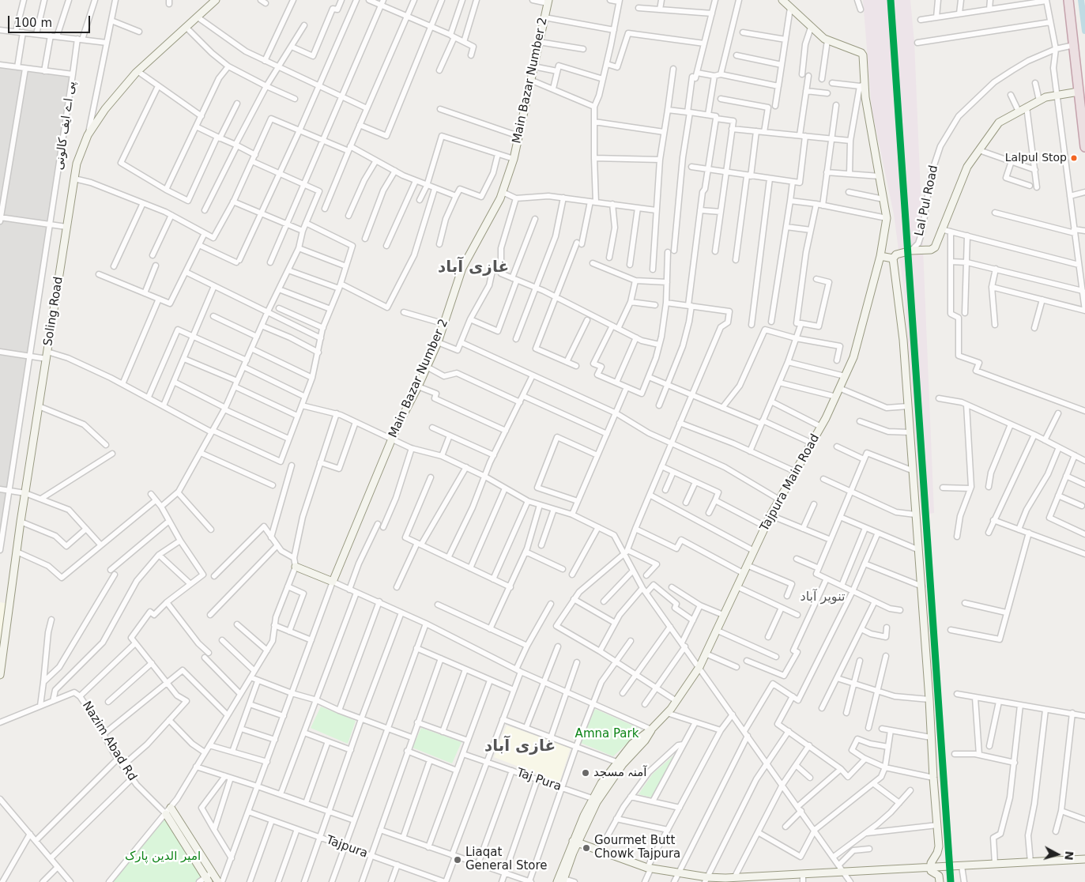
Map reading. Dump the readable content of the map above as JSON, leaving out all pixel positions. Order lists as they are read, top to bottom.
{
  "streets": {
    "street": [
      "Main Bazar Number 2",
      "پی اے ایف کالونی",
      "Lal Pul Road",
      "Soling Road",
      "Tajpura Main Road",
      "Nazim Abad Rd",
      "Taj Pura",
      "Tajpura"
    ]
  },
  "crossings": [
    ["Tajpura Main Road", "Taj Pura"]
  ],
  "districts": ["غازى آباد", "تنویر آباد", "غازى آباد"],
  "parks": ["Amna Park", "امیر الدین پارک"],
  "places": [
    "Lalpul Stop",
    "آمنہ مسجد",
    "Gourmet Butt Chowk Tajpura",
    "Liaqat General Store"
  ],
  "scale_bar": "100 m",
  "north": "right"
}
